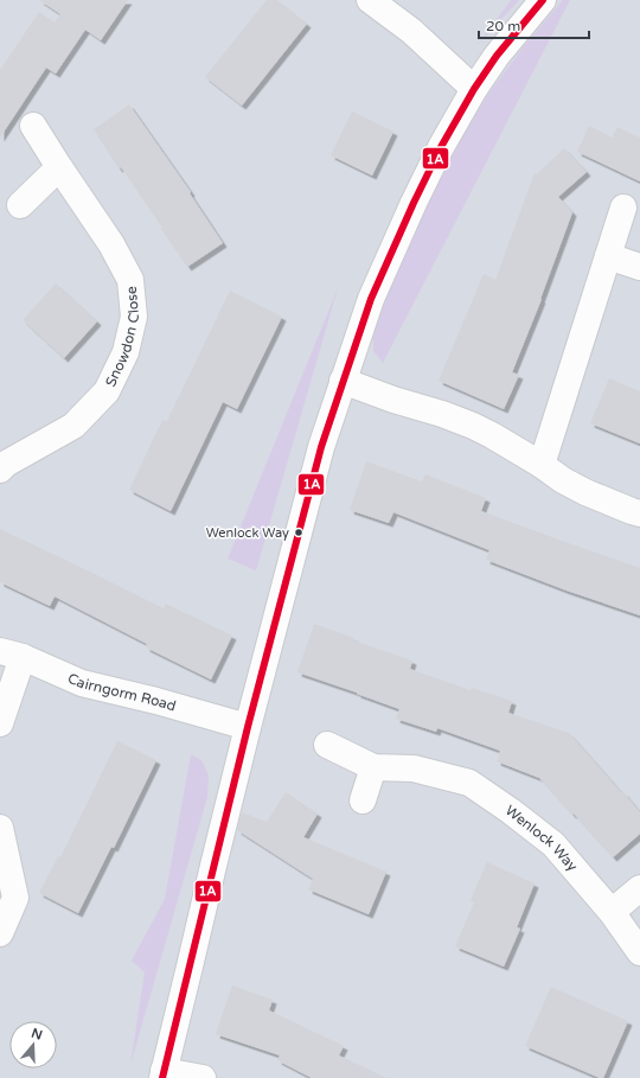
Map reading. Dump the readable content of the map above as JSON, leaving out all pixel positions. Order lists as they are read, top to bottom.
{
  "streets": {
    "street": ["Snowdon Close", "Cairngorm Road", "Wenlock Way"]
  },
  "places": ["Wenlock Way"],
  "lines": ["transit line 1A"],
  "scale_bar": "20 m",
  "north": "top"
}
